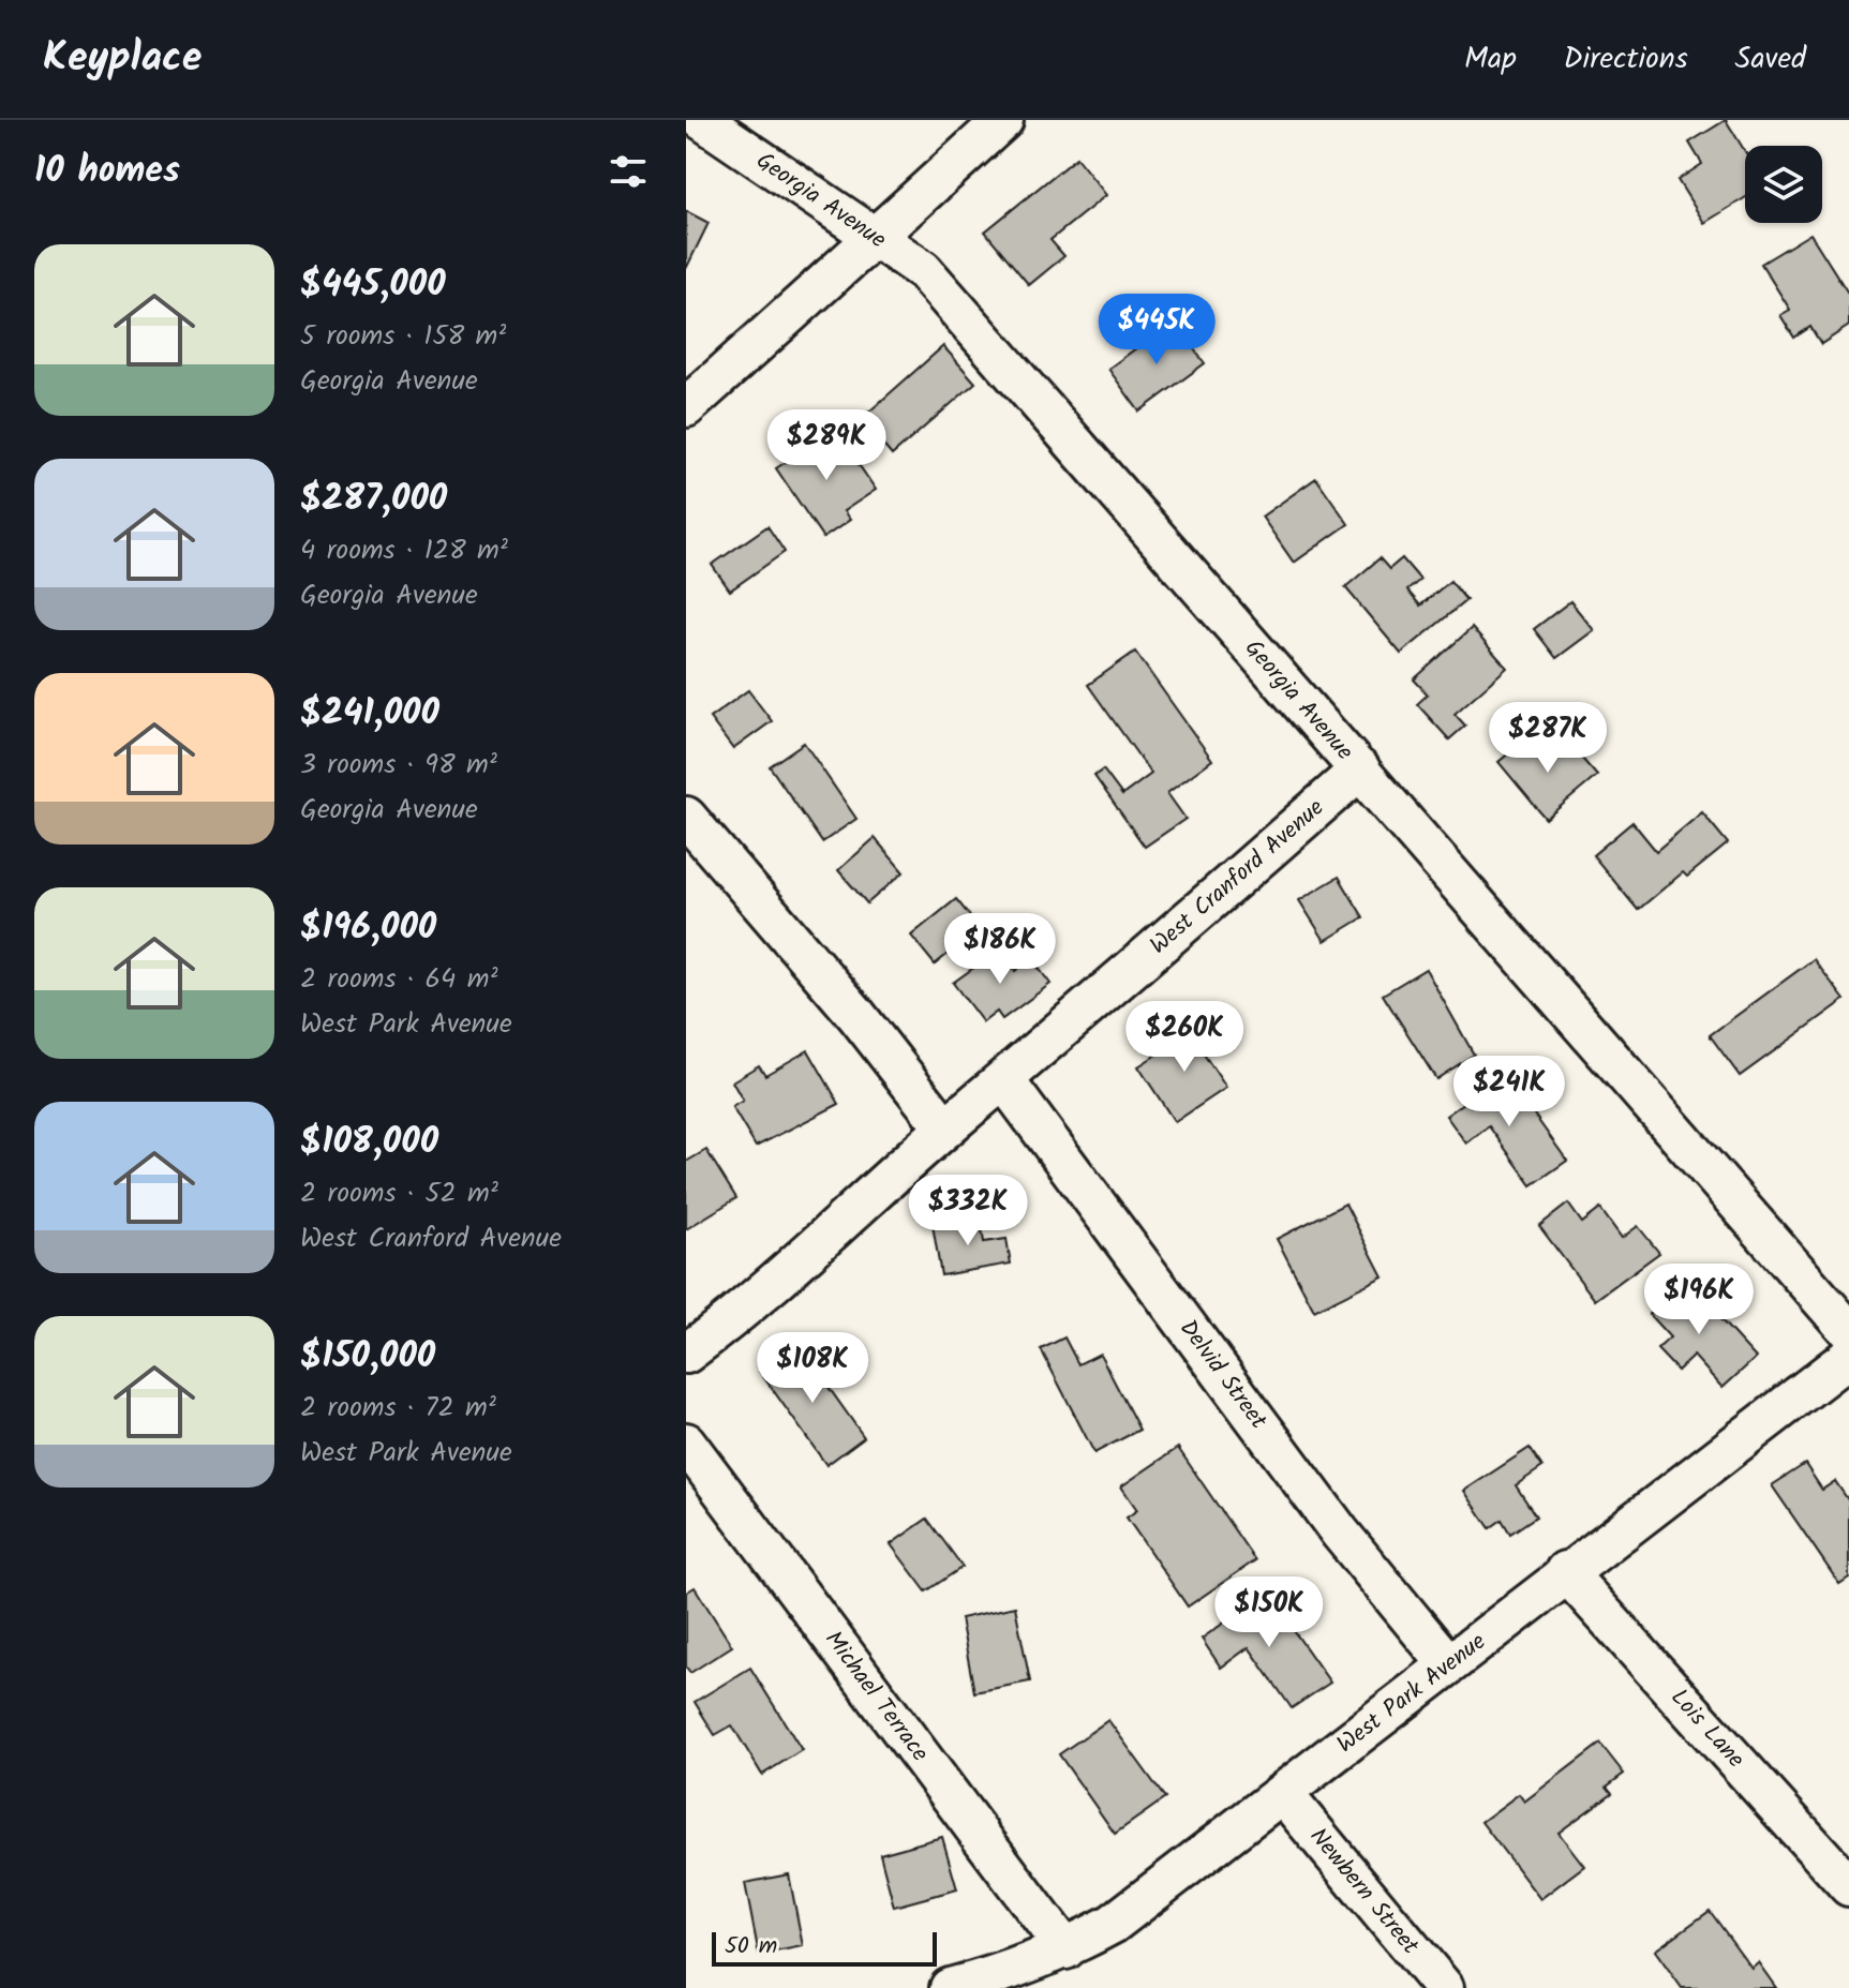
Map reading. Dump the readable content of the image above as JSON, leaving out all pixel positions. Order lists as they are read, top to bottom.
{
  "streets": {
    "street": [
      "Georgia Avenue",
      "West Cranford Avenue",
      "Delvid Street",
      "West Park Avenue",
      "Michael Terrace",
      "Lois Lane",
      "Newbern Street"
    ]
  },
  "crossings": [
    ["Georgia Avenue", "West Cranford Avenue"],
    ["West Cranford Avenue", "Delvid Street"],
    ["Delvid Street", "West Park Avenue"],
    ["West Park Avenue", "Michael Terrace"],
    ["West Park Avenue", "Lois Lane"],
    ["West Park Avenue", "Newbern Street"]
  ],
  "scale_bar": "50 m",
  "page": {
    "header": "Keyplace",
    "nav": ["Map", "Directions", "Saved"],
    "heading": "10 homes",
    "list": [
      {
        "name": "$445,000",
        "note": "5 rooms · 158 m² · Georgia Avenue"
      },
      {
        "name": "$287,000",
        "note": "4 rooms · 128 m² · Georgia Avenue"
      },
      {
        "name": "$241,000",
        "note": "3 rooms · 98 m² · Georgia Avenue"
      },
      {
        "name": "$196,000",
        "note": "2 rooms · 64 m² · West Park Avenue"
      },
      {
        "name": "$108,000",
        "note": "2 rooms · 52 m² · West Cranford Avenue"
      },
      {
        "name": "$150,000",
        "note": "2 rooms · 72 m² · West Park Avenue"
      }
    ],
    "price": [
      "$445K",
      "$289K",
      "$287K",
      "$186K",
      "$260K",
      "$241K",
      "$332K",
      "$196K",
      "$108K",
      "$150K"
    ],
    "scale": "50 m"
  }
}
